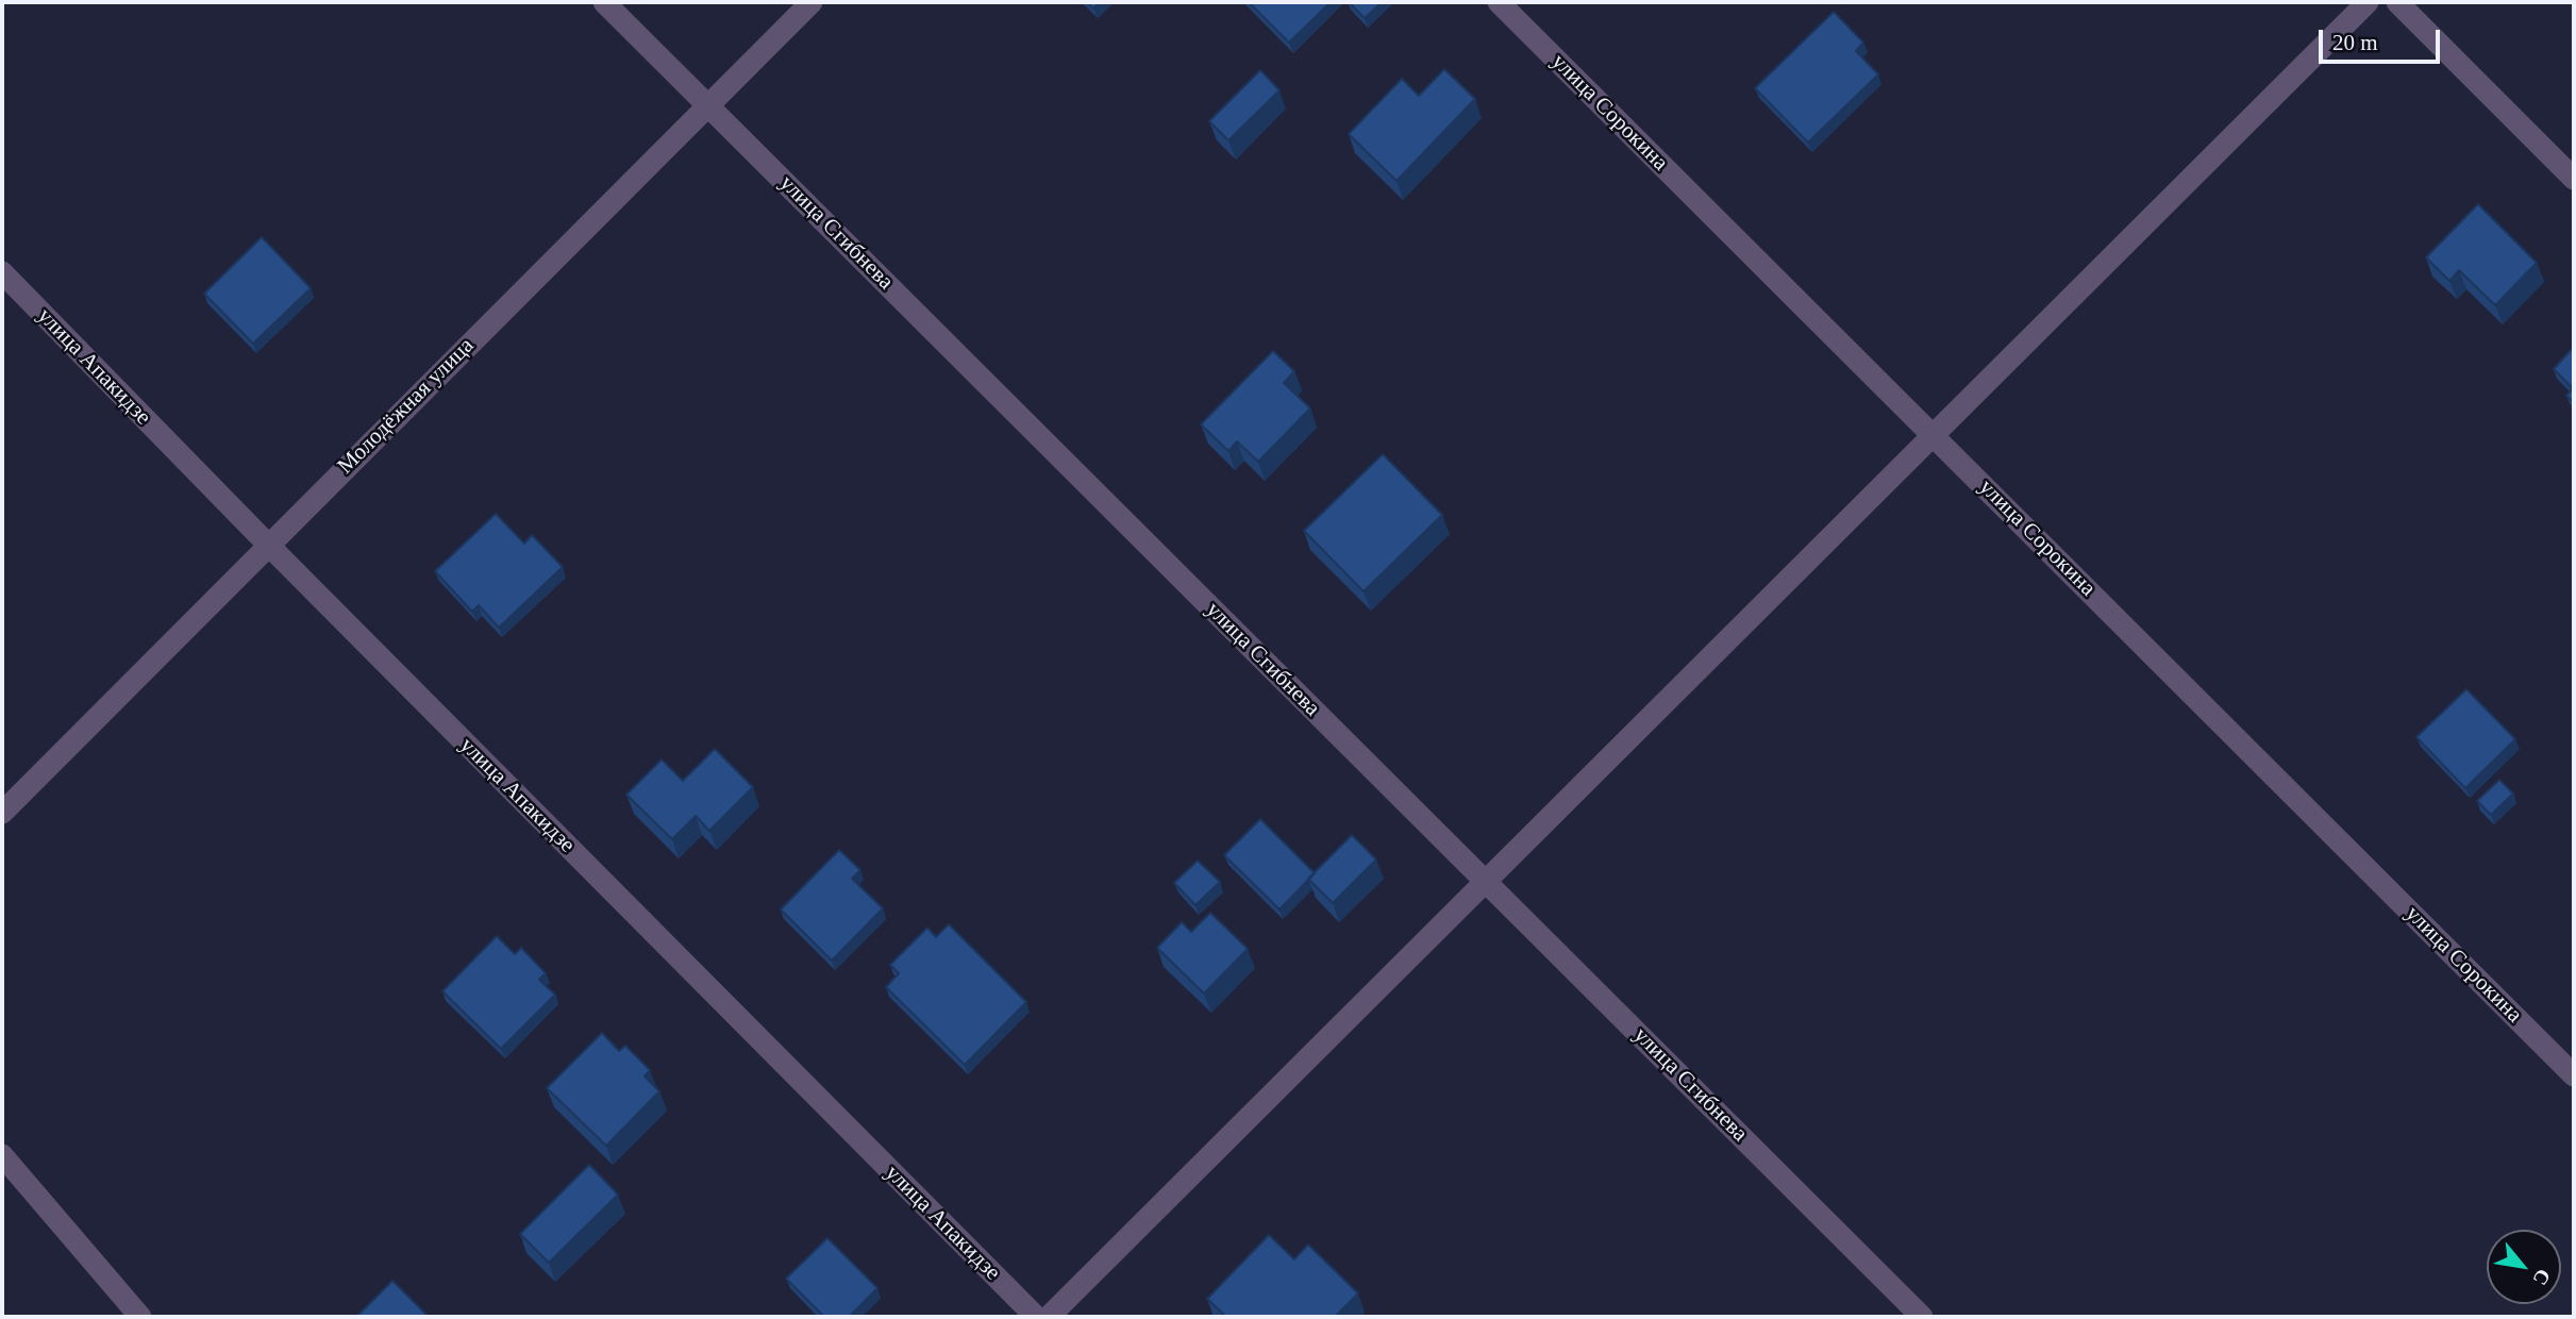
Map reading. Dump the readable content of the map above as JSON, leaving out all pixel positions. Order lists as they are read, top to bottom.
{
  "streets": {
    "street": [
      "улица Сорокина",
      "улица Сгибнева",
      "улица Апакидзе",
      "Молодёжная улица"
    ]
  },
  "crossings": [
    ["улица Сгибнева", "Молодёжная улица"],
    ["улица Апакидзе", "Молодёжная улица"]
  ],
  "scale_bar": "20 m",
  "north": "bottom right"
}
